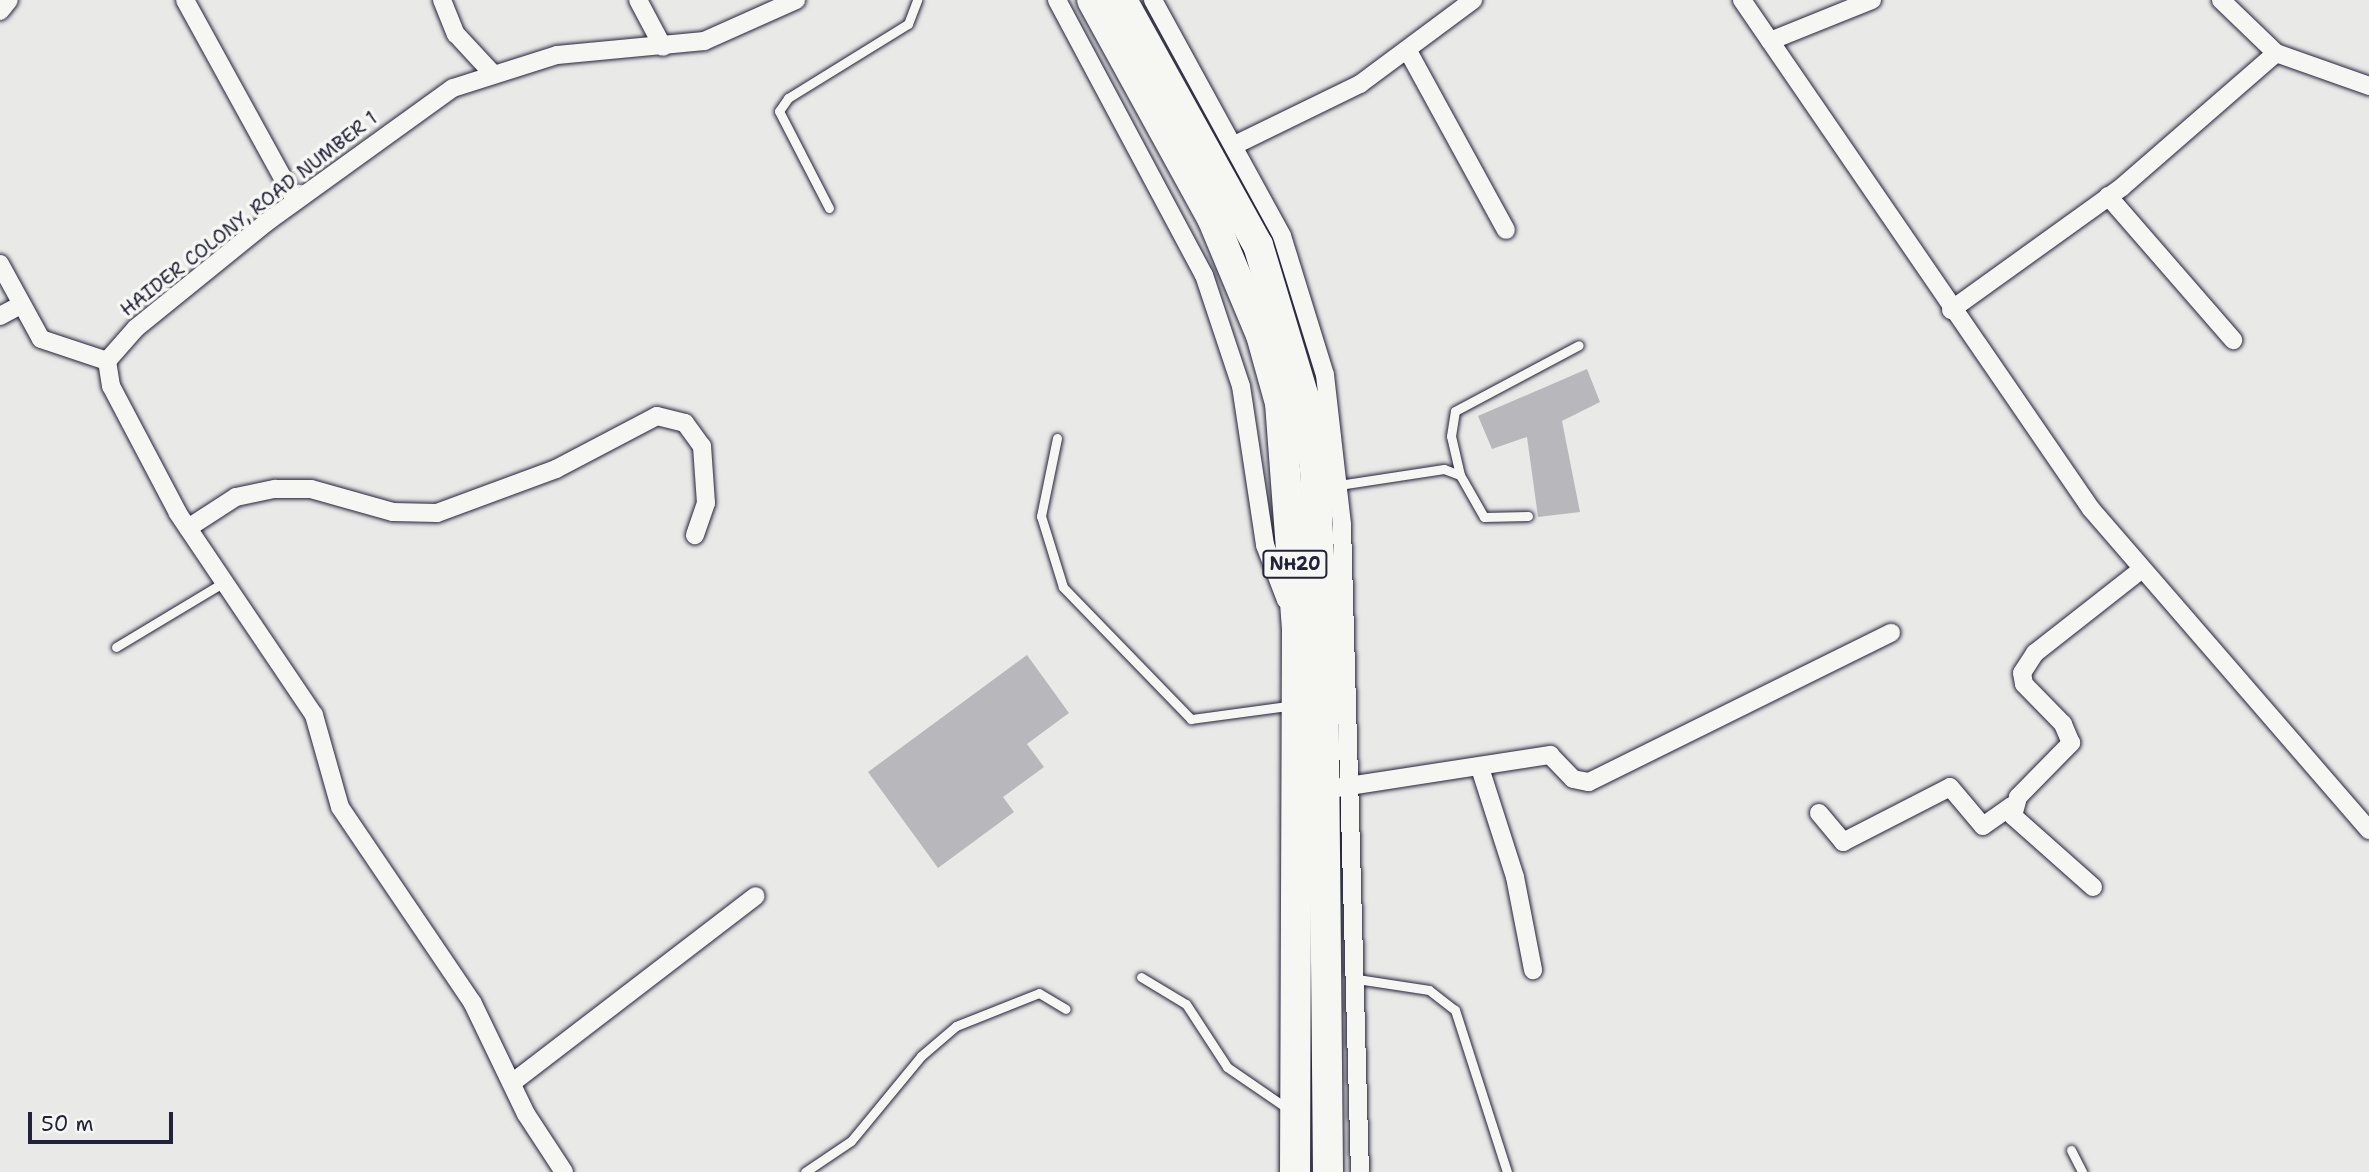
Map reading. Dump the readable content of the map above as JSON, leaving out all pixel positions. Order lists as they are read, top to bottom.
{
  "streets": {
    "highway": ["NH20"],
    "street": ["HAIDER COLONY, ROAD NUMBER 1"]
  },
  "scale_bar": "50 m"
}
